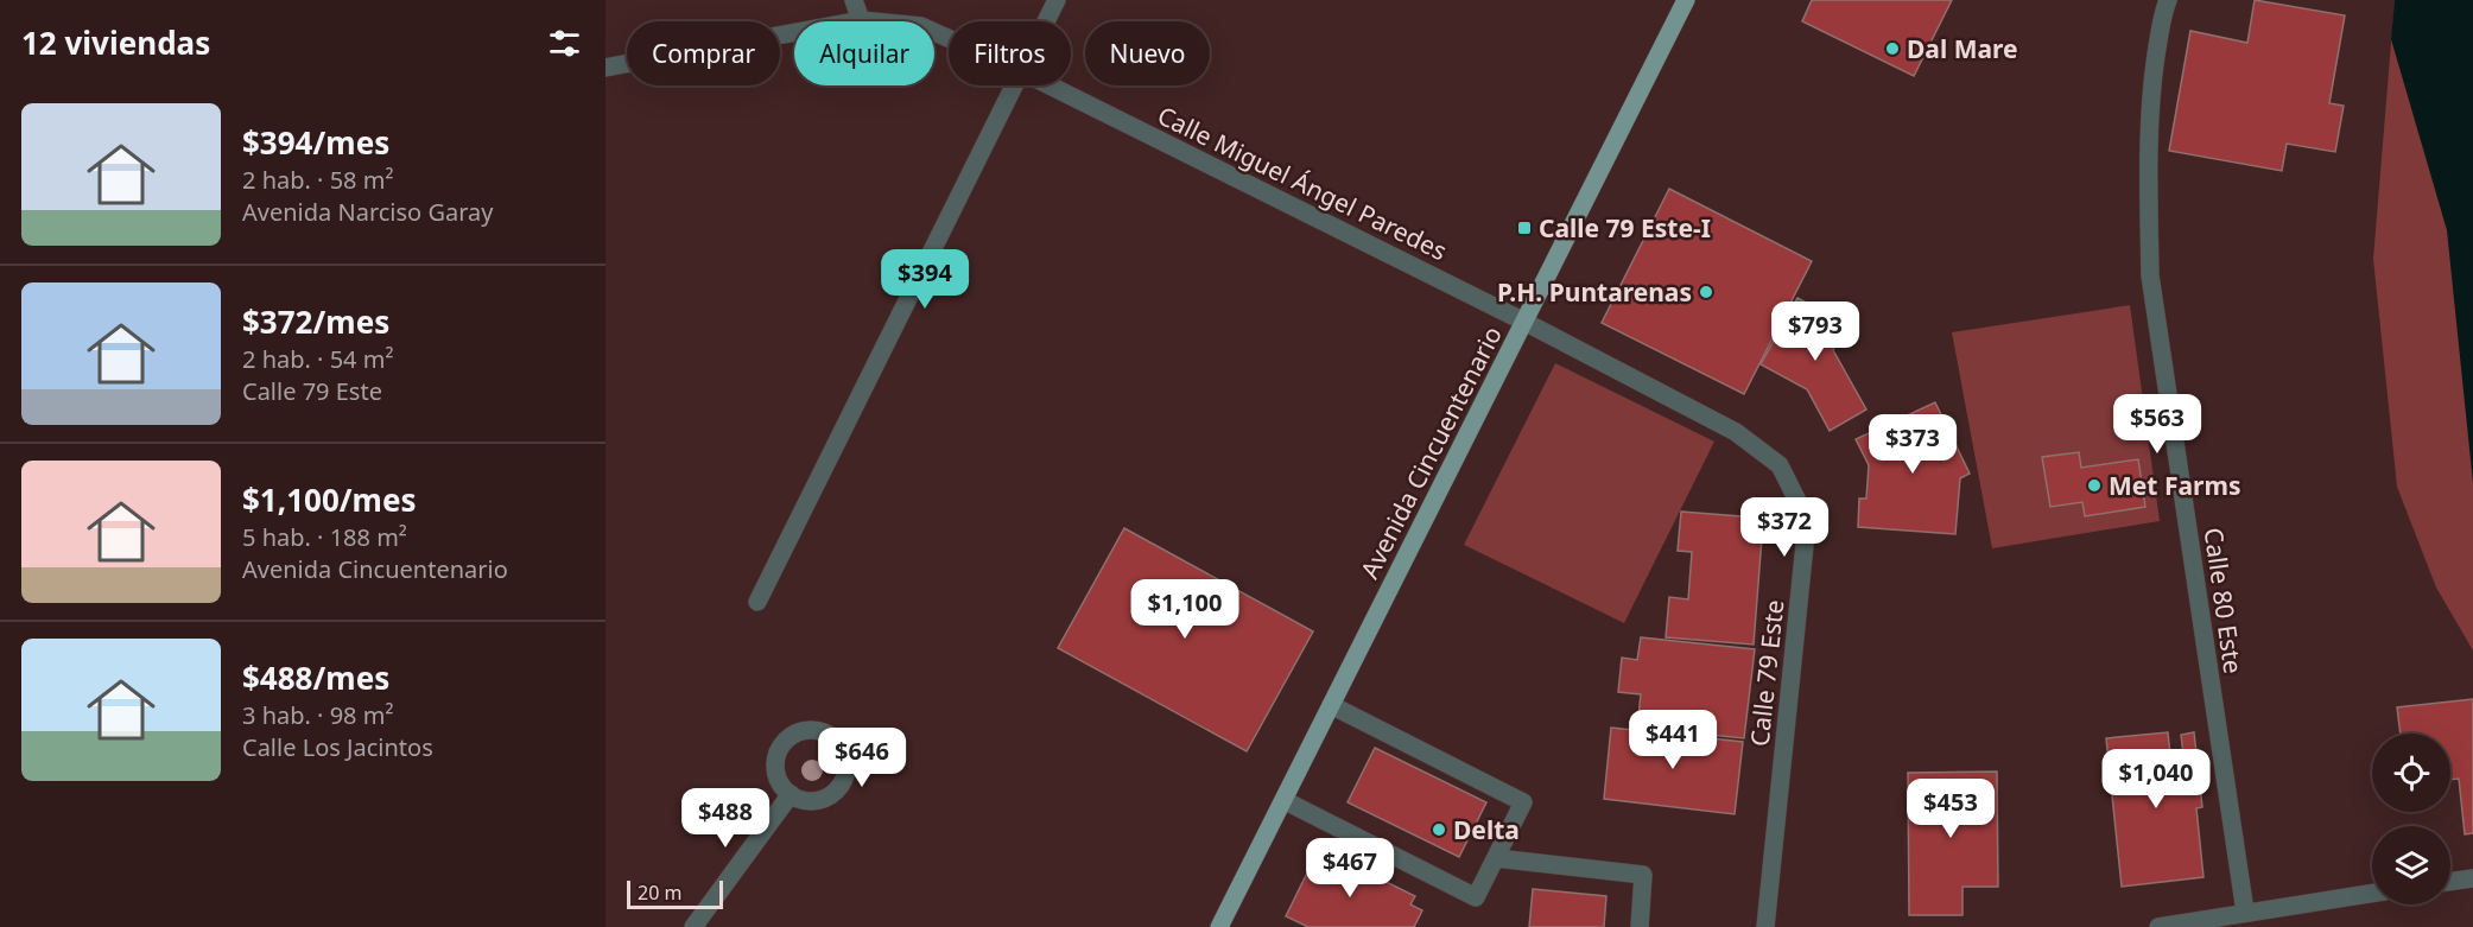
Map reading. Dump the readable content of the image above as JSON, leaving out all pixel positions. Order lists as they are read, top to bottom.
{
  "streets": {
    "main road": ["Avenida Cincuentenario"],
    "street": ["Calle Miguel Ángel Paredes", "Calle 80 Este", "Calle 79 Este"]
  },
  "crossings": [
    ["Calle Miguel Ángel Paredes", "Avenida Cincuentenario"],
    ["Calle Miguel Ángel Paredes", "Calle 79 Este"],
    ["Avenida Cincuentenario", "Calle 79 Este"]
  ],
  "places": {
    "other": [
      "Dal Mare",
      "P.H. Puntarenas",
      "Met Farms",
      "Delta"
    ],
    "transit": ["Calle 79 Este-I"]
  },
  "scale_bar": "20 m",
  "page": {
    "heading": "12 viviendas",
    "chip": [
      "Comprar",
      "Alquilar",
      "Filtros",
      "Nuevo"
    ],
    "list": [
      {
        "name": "$394/mes",
        "note": "2 hab. · 58 m² · Avenida Narciso Garay"
      },
      {
        "name": "$372/mes",
        "note": "2 hab. · 54 m² · Calle 79 Este"
      },
      {
        "name": "$1,100/mes",
        "note": "5 hab. · 188 m² · Avenida Cincuentenario"
      },
      {
        "name": "$488/mes",
        "note": "3 hab. · 98 m² · Calle Los Jacintos"
      }
    ],
    "price": [
      "$394",
      "$793",
      "$563",
      "$373",
      "$372",
      "$1,100",
      "$441",
      "$646",
      "$1,040",
      "$453",
      "$488",
      "$467"
    ],
    "scale": "20 m"
  }
}
